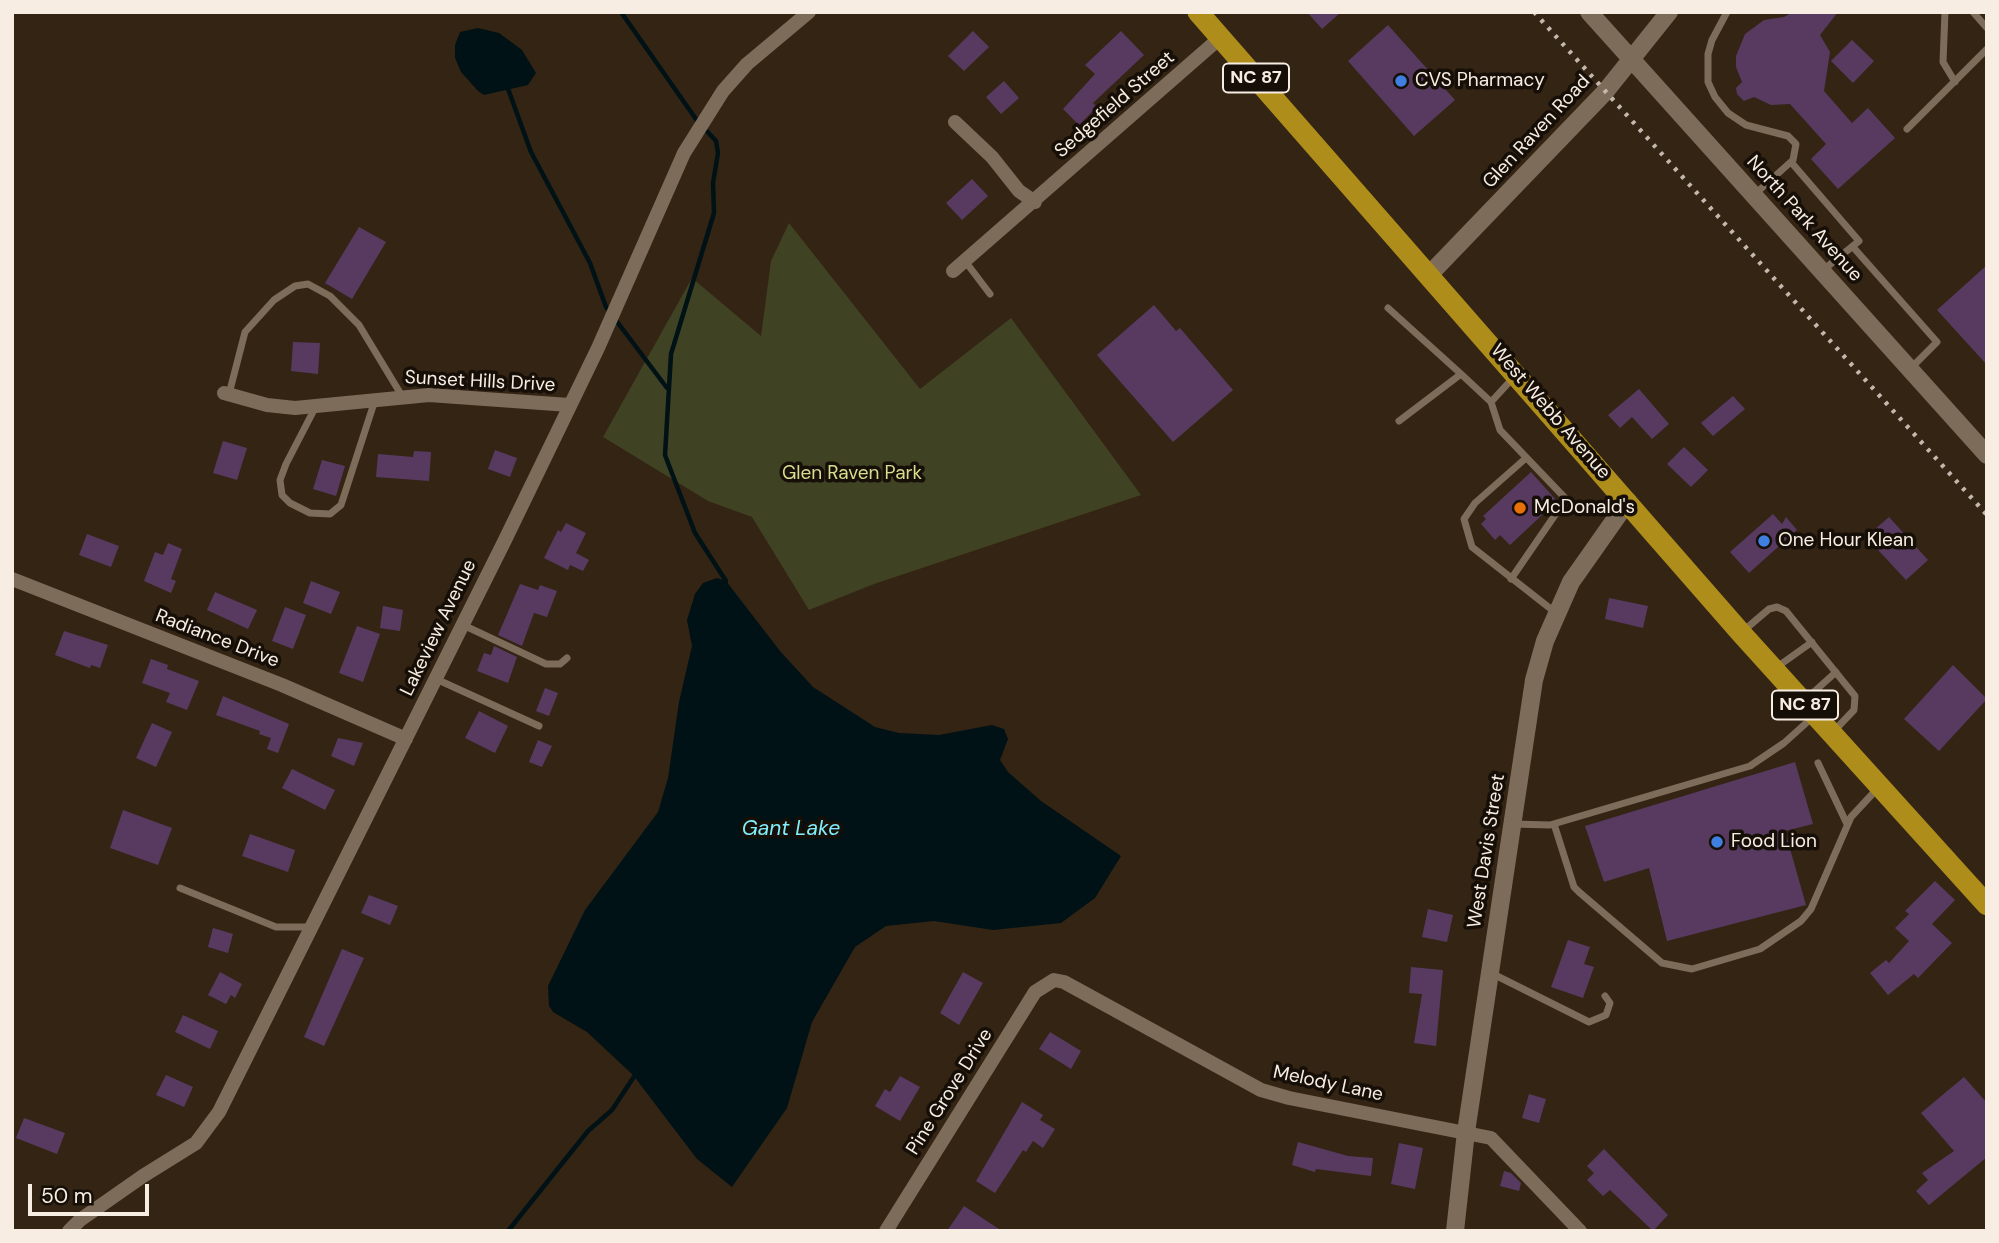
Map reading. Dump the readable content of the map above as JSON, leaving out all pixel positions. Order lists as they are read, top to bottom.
{
  "streets": {
    "highway": ["NC 87", "West Webb Avenue"],
    "street": [
      "Sedgefield Street",
      "Glen Raven Road",
      "North Park Avenue",
      "Sunset Hills Drive",
      "Lakeview Avenue",
      "Radiance Drive",
      "West Davis Street",
      "Melody Lane",
      "Pine Grove Drive"
    ]
  },
  "crossings": [
    ["Sedgefield Street", "West Webb Avenue"],
    ["Glen Raven Road", "North Park Avenue"],
    ["Glen Raven Road", "West Webb Avenue"],
    ["Sunset Hills Drive", "Lakeview Avenue"],
    ["West Webb Avenue", "West Davis Street"],
    ["Lakeview Avenue", "Radiance Drive"],
    ["West Davis Street", "Melody Lane"],
    ["Melody Lane", "Pine Grove Drive"]
  ],
  "water": ["Gant Lake"],
  "parks": ["Glen Raven Park"],
  "places": [
    "CVS Pharmacy",
    "McDonald's",
    "One Hour Klean",
    "Food Lion"
  ],
  "scale_bar": "50 m"
}
